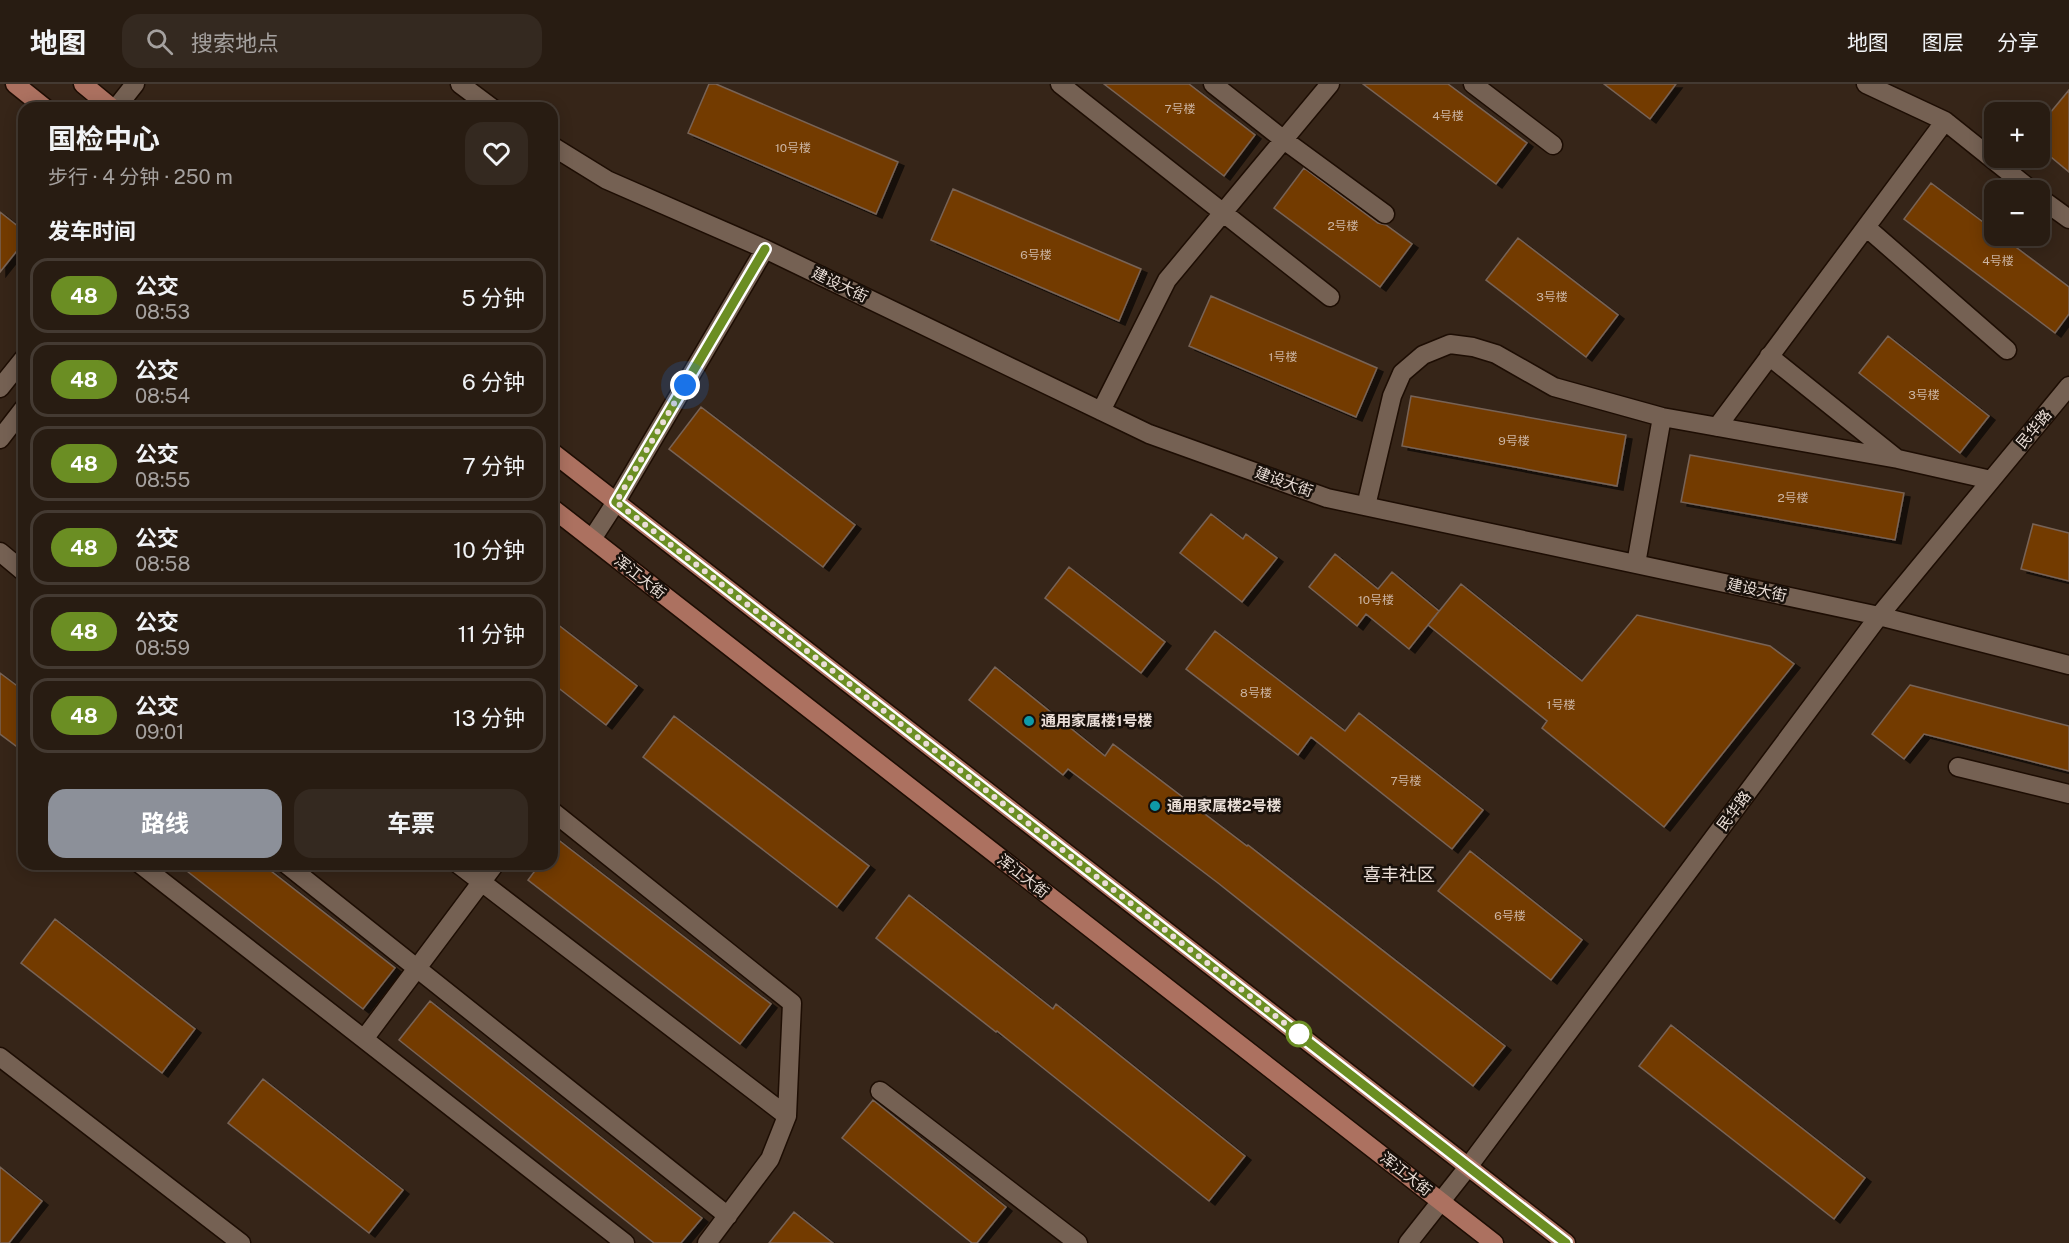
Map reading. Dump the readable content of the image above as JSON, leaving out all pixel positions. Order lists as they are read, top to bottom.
{
  "streets": {
    "main road": ["浑江大街"],
    "street": ["建设大街", "民华路"]
  },
  "crossings": [
    ["建设大街", "民华路"],
    ["民华路", "浑江大街"]
  ],
  "districts": ["喜丰社区"],
  "places": ["通用家属楼1号楼", "通用家属楼2号楼"],
  "lines": ["bus line 48"],
  "house_numbers": [
    "7号楼",
    "4号楼",
    "10号楼",
    "2号楼",
    "6号楼",
    "4号楼",
    "3号楼",
    "1号楼",
    "3号楼",
    "9号楼",
    "2号楼",
    "10号楼",
    "8号楼",
    "1号楼",
    "7号楼",
    "6号楼"
  ],
  "page": {
    "header": "地图",
    "search": "搜索地点",
    "nav": ["地图", "图层", "分享"],
    "map_buttons": ["+", "−"],
    "heading": [
      ["国检中心", "步行 · 4 分钟 · 250 m"],
      "发车时间"
    ],
    "list": [
      {
        "mark": "48",
        "name": "公交",
        "note": "08:53",
        "value": "5 分钟"
      },
      {
        "mark": "48",
        "name": "公交",
        "note": "08:54",
        "value": "6 分钟"
      },
      {
        "mark": "48",
        "name": "公交",
        "note": "08:55",
        "value": "7 分钟"
      },
      {
        "mark": "48",
        "name": "公交",
        "note": "08:58",
        "value": "10 分钟"
      },
      {
        "mark": "48",
        "name": "公交",
        "note": "08:59",
        "value": "11 分钟"
      },
      {
        "mark": "48",
        "name": "公交",
        "note": "09:01",
        "value": "13 分钟"
      }
    ],
    "buttons": ["路线", "车票"]
  }
}
